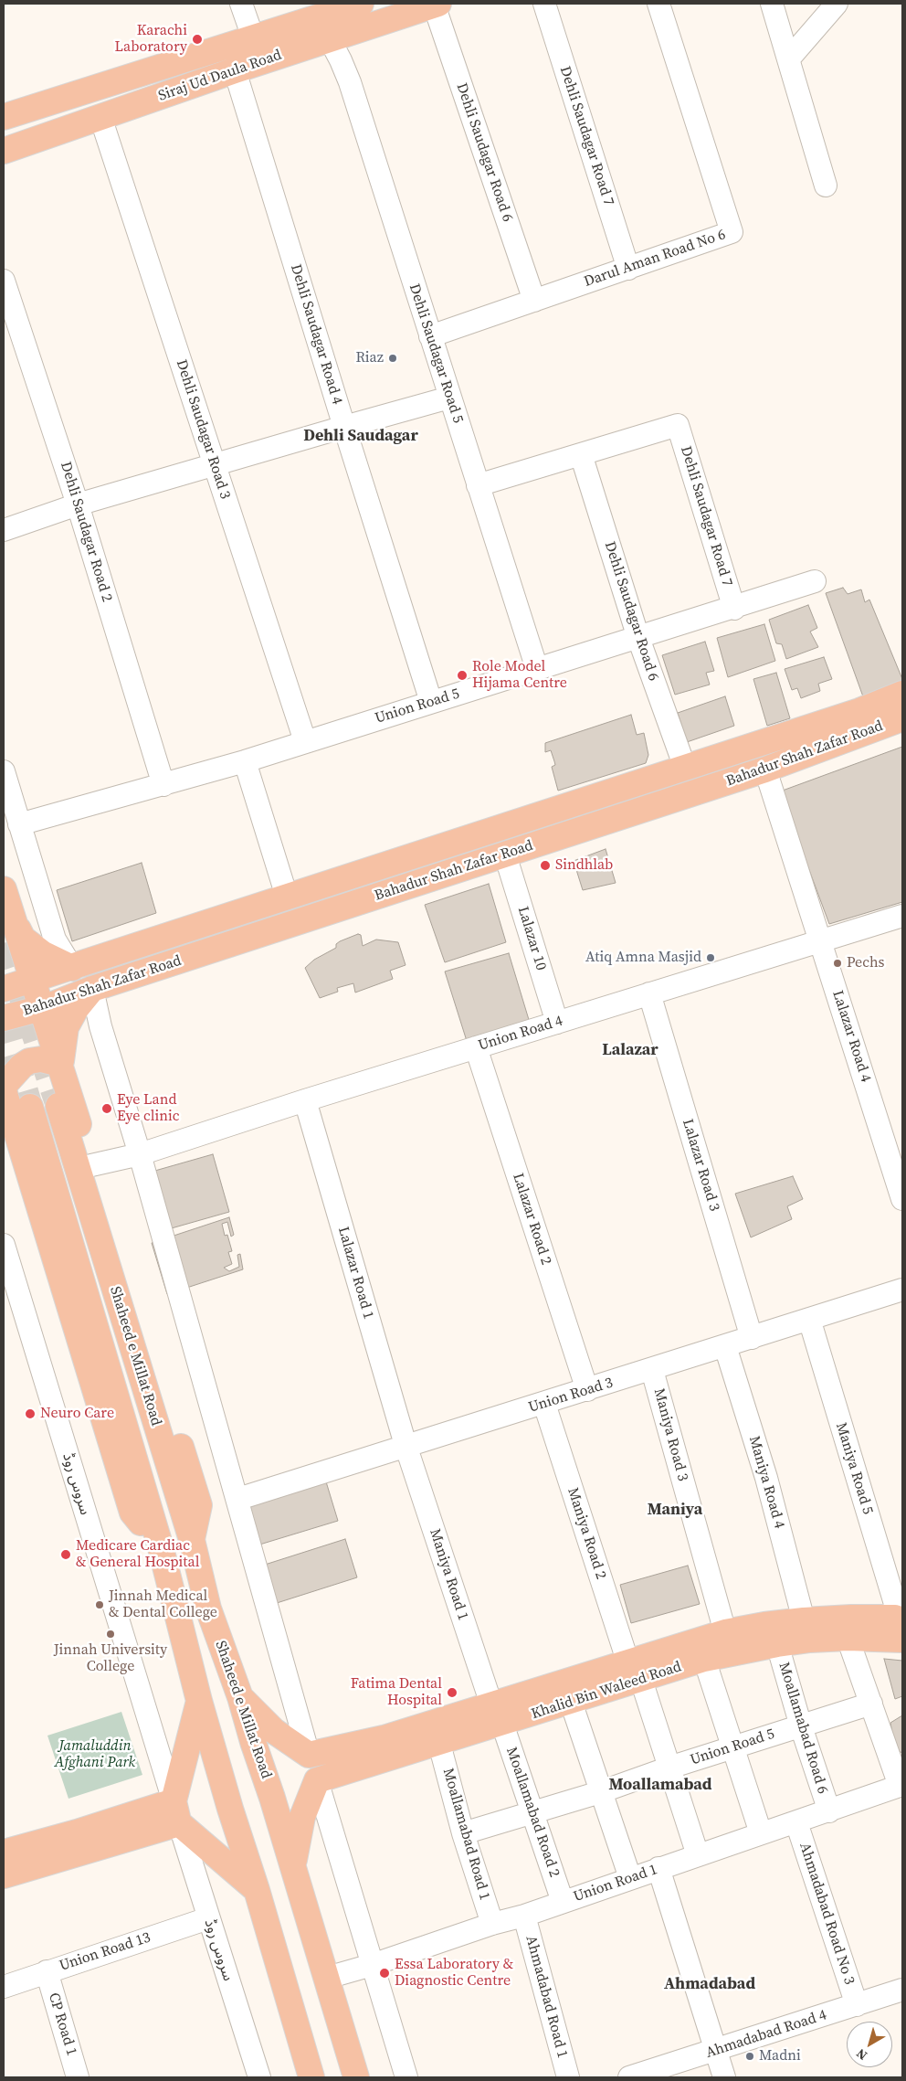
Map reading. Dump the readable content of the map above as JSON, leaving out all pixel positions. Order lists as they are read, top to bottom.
{
  "streets": {
    "main road": [
      "Siraj Ud Daula Road",
      "Bahadur Shah Zafar Road",
      "Shaheed e Millat Road",
      "Khalid Bin Waleed Road"
    ],
    "street": [
      "Dehli Saudagar Road 7",
      "Dehli Saudagar Road 6",
      "Darul Aman Road No 6",
      "Dehli Saudagar Road 4",
      "Dehli Saudagar Road 5",
      "Dehli Saudagar Road 3",
      "Dehli Saudagar Road 2",
      "Union Road 5",
      "Lalazar 10",
      "Union Road 4",
      "Lalazar Road 4",
      "Lalazar Road 3",
      "Lalazar Road 2",
      "Lalazar Road 1",
      "Union Road 3",
      "Maniya Road 3",
      "Maniya Road 5",
      "Maniya Road 4",
      "سروس روڈ",
      "Maniya Road 2",
      "Maniya Road 1",
      "Moallamabad Road 6",
      "Moallamabad Road 2",
      "Moallamabad Road 1",
      "Union Road 1",
      "Ahmadabad Road No 3",
      "Union Road 13",
      "Ahmadabad Road 1",
      "CP Road 1",
      "Ahmadabad Road 4"
    ]
  },
  "crossings": [
    ["Siraj Ud Daula Road", "Dehli Saudagar Road 6"],
    ["Siraj Ud Daula Road", "Dehli Saudagar Road 4"],
    ["Siraj Ud Daula Road", "Dehli Saudagar Road 5"],
    ["Siraj Ud Daula Road", "Dehli Saudagar Road 3"],
    ["Dehli Saudagar Road 7", "Dehli Saudagar Road 6"],
    ["Dehli Saudagar Road 7", "Darul Aman Road No 6"],
    ["Dehli Saudagar Road 7", "Union Road 5"],
    ["Dehli Saudagar Road 6", "Darul Aman Road No 6"],
    ["Dehli Saudagar Road 6", "Union Road 5"],
    ["Dehli Saudagar Road 6", "Bahadur Shah Zafar Road"],
    ["Darul Aman Road No 6", "Dehli Saudagar Road 5"],
    ["Dehli Saudagar Road 4", "Union Road 5"],
    ["Dehli Saudagar Road 5", "Union Road 5"],
    ["Dehli Saudagar Road 3", "Union Road 5"],
    ["Dehli Saudagar Road 2", "Union Road 5"],
    ["Union Road 5", "Maniya Road 2"],
    ["Union Road 5", "Moallamabad Road 6"],
    ["Union Road 5", "Moallamabad Road 2"],
    ["Union Road 5", "Moallamabad Road 1"],
    ["Bahadur Shah Zafar Road", "Lalazar 10"],
    ["Bahadur Shah Zafar Road", "Lalazar Road 4"],
    ["Lalazar 10", "Union Road 4"],
    ["Union Road 4", "Lalazar Road 4"],
    ["Union Road 4", "Lalazar Road 3"],
    ["Union Road 4", "Lalazar Road 2"],
    ["Union Road 4", "Lalazar Road 1"],
    ["Lalazar Road 3", "Union Road 3"],
    ["Lalazar Road 2", "Union Road 3"],
    ["Lalazar Road 1", "Union Road 3"],
    ["Lalazar Road 1", "Maniya Road 1"],
    ["Shaheed e Millat Road", "Union Road 1"],
    ["Union Road 3", "Maniya Road 3"],
    ["Union Road 3", "Maniya Road 5"],
    ["Union Road 3", "Maniya Road 4"],
    ["Union Road 3", "Maniya Road 2"],
    ["Union Road 3", "Maniya Road 1"],
    ["Maniya Road 3", "Khalid Bin Waleed Road"],
    ["Maniya Road 5", "Khalid Bin Waleed Road"],
    ["Maniya Road 4", "Khalid Bin Waleed Road"],
    ["سروس روڈ", "Union Road 13"],
    ["Maniya Road 2", "Khalid Bin Waleed Road"],
    ["Maniya Road 2", "Union Road 1"],
    ["Maniya Road 1", "Khalid Bin Waleed Road"],
    ["Maniya Road 1", "Moallamabad Road 2"],
    ["Khalid Bin Waleed Road", "Moallamabad Road 6"],
    ["Khalid Bin Waleed Road", "Moallamabad Road 2"],
    ["Khalid Bin Waleed Road", "Moallamabad Road 1"],
    ["Moallamabad Road 6", "Union Road 1"],
    ["Moallamabad Road 2", "Union Road 1"],
    ["Moallamabad Road 1", "Union Road 1"],
    ["Union Road 1", "Ahmadabad Road No 3"],
    ["Union Road 1", "Ahmadabad Road 1"],
    ["Ahmadabad Road No 3", "Ahmadabad Road 4"],
    ["Union Road 13", "CP Road 1"]
  ],
  "districts": [
    "Dehli Saudagar",
    "Lalazar",
    "Maniya",
    "Moallamabad",
    "Ahmadabad"
  ],
  "parks": ["Jamaluddin Afghani Park"],
  "places": [
    "Karachi Laboratory",
    "Riaz",
    "Role Model Hijama Centre",
    "Sindhlab",
    "Atiq Amna Masjid",
    "Pechs",
    "Eye Land Eye clinic",
    "Neuro Care",
    "Medicare Cardiac & General Hospital",
    "Jinnah Medical & Dental College",
    "Jinnah University College",
    "Fatima Dental Hospital",
    "Essa Laboratory & Diagnostic Centre",
    "Madni"
  ],
  "north": "bottom left"
}
